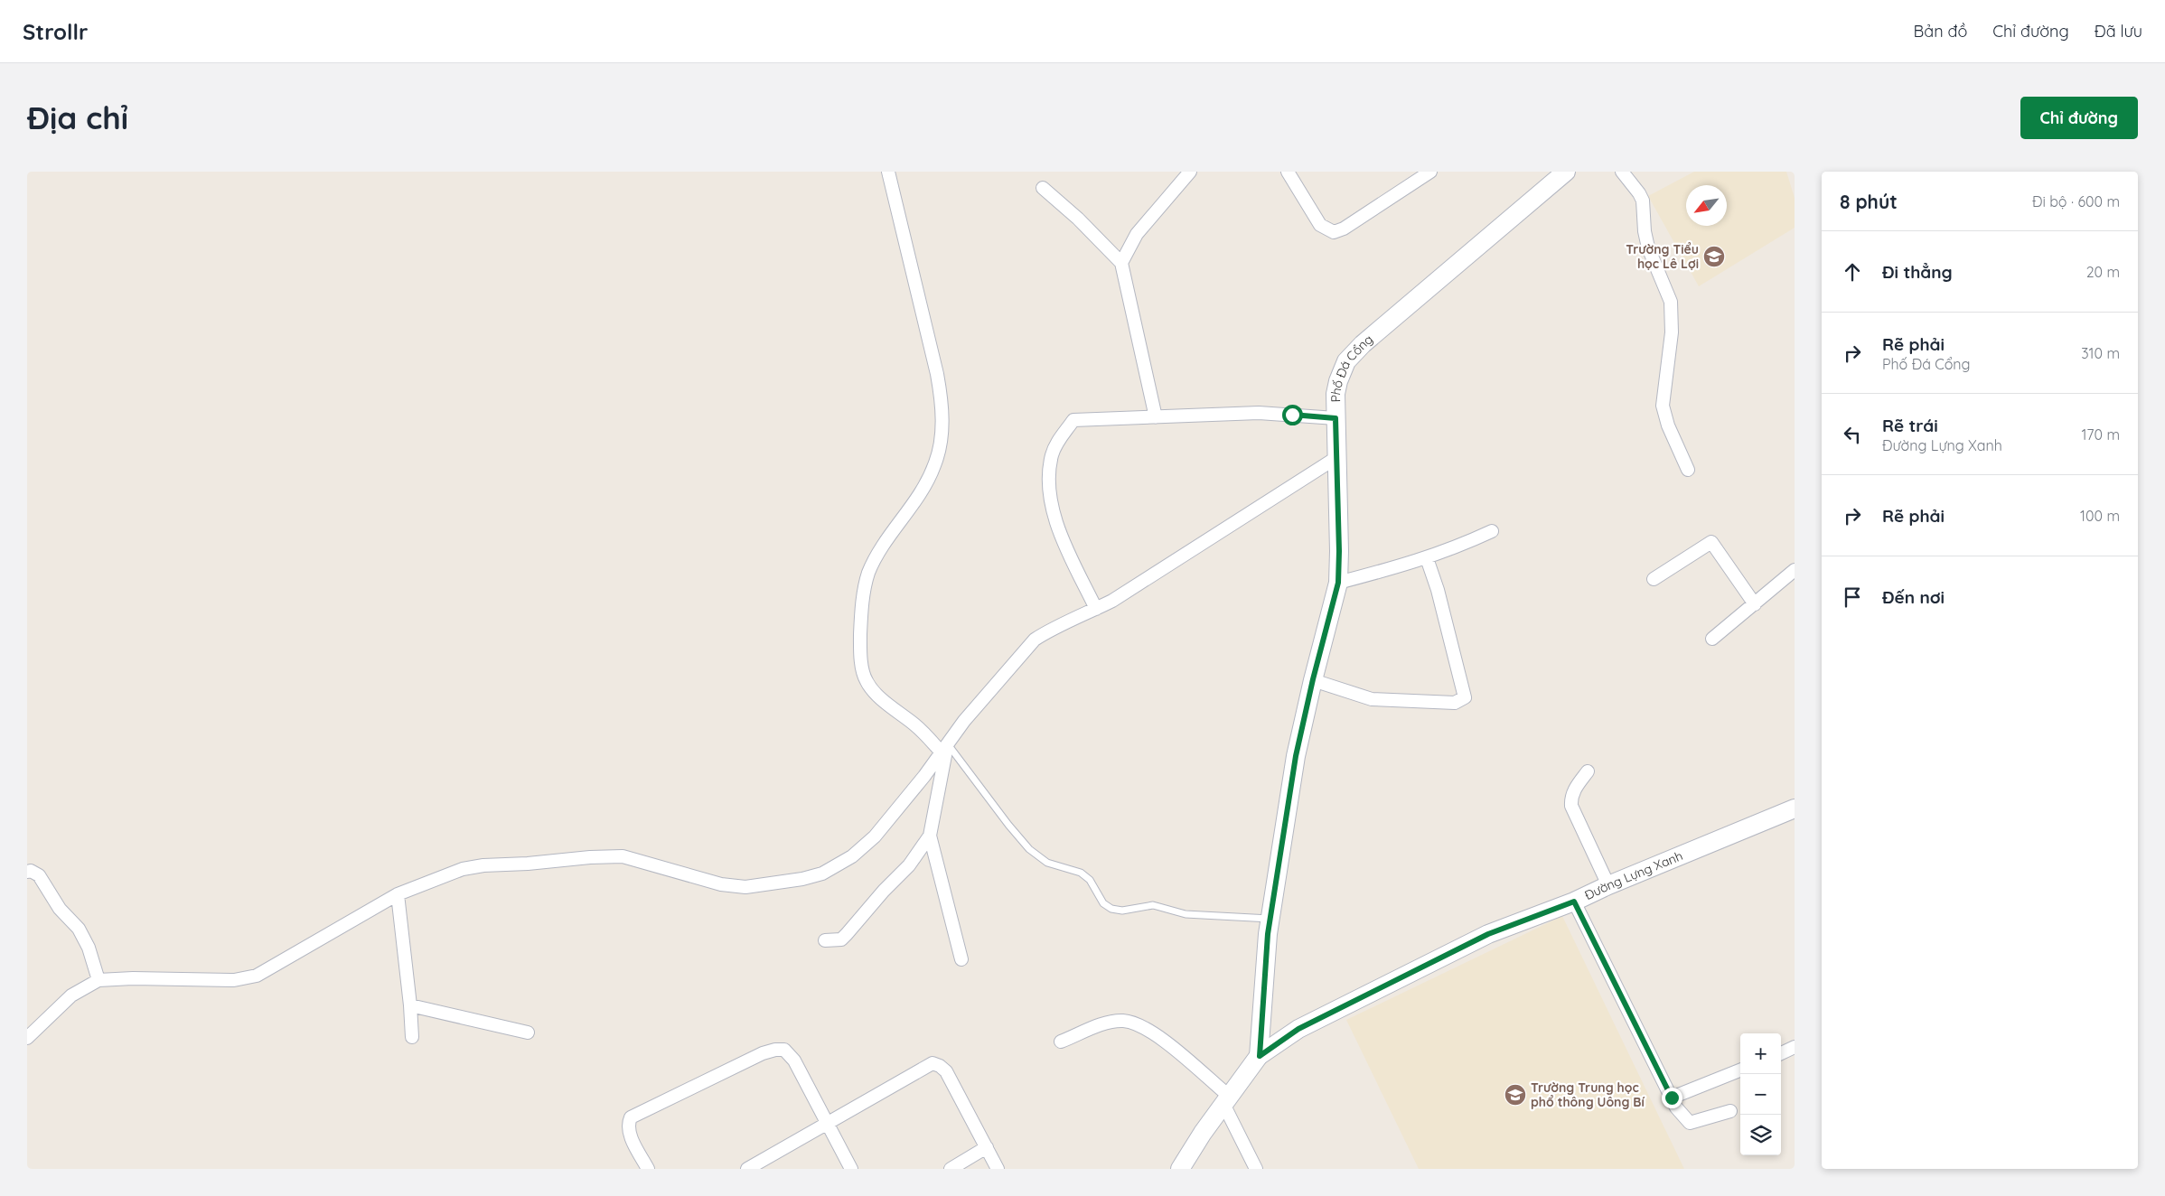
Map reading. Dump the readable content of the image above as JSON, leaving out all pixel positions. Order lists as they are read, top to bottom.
{
  "streets": {
    "street": ["Phố Đá Cổng", "Đường Lựng Xanh"]
  },
  "crossings": [
    ["Phố Đá Cổng", "Đường Lựng Xanh"]
  ],
  "places": {
    "school or university": ["Trường Tiểu học Lê Lợi", "Trường Trung học phổ thông Uông Bí"]
  },
  "north": "bottom left",
  "page": {
    "header": "Strollr",
    "nav": ["Bản đồ", "Chỉ đường", "Đã lưu"],
    "buttons": "Chỉ đường",
    "title": "Địa chỉ",
    "heading": ["8 phút", "Đi bộ · 600 m"],
    "list": [
      ["Đi thẳng", "20 m"],
      ["Rẽ phải", "Phố Đá Cổng", "310 m"],
      ["Rẽ trái", "Đường Lựng Xanh", "170 m"],
      ["Rẽ phải", "100 m"],
      "Đến nơi"
    ],
    "map_buttons": ["+", "−"]
  }
}
